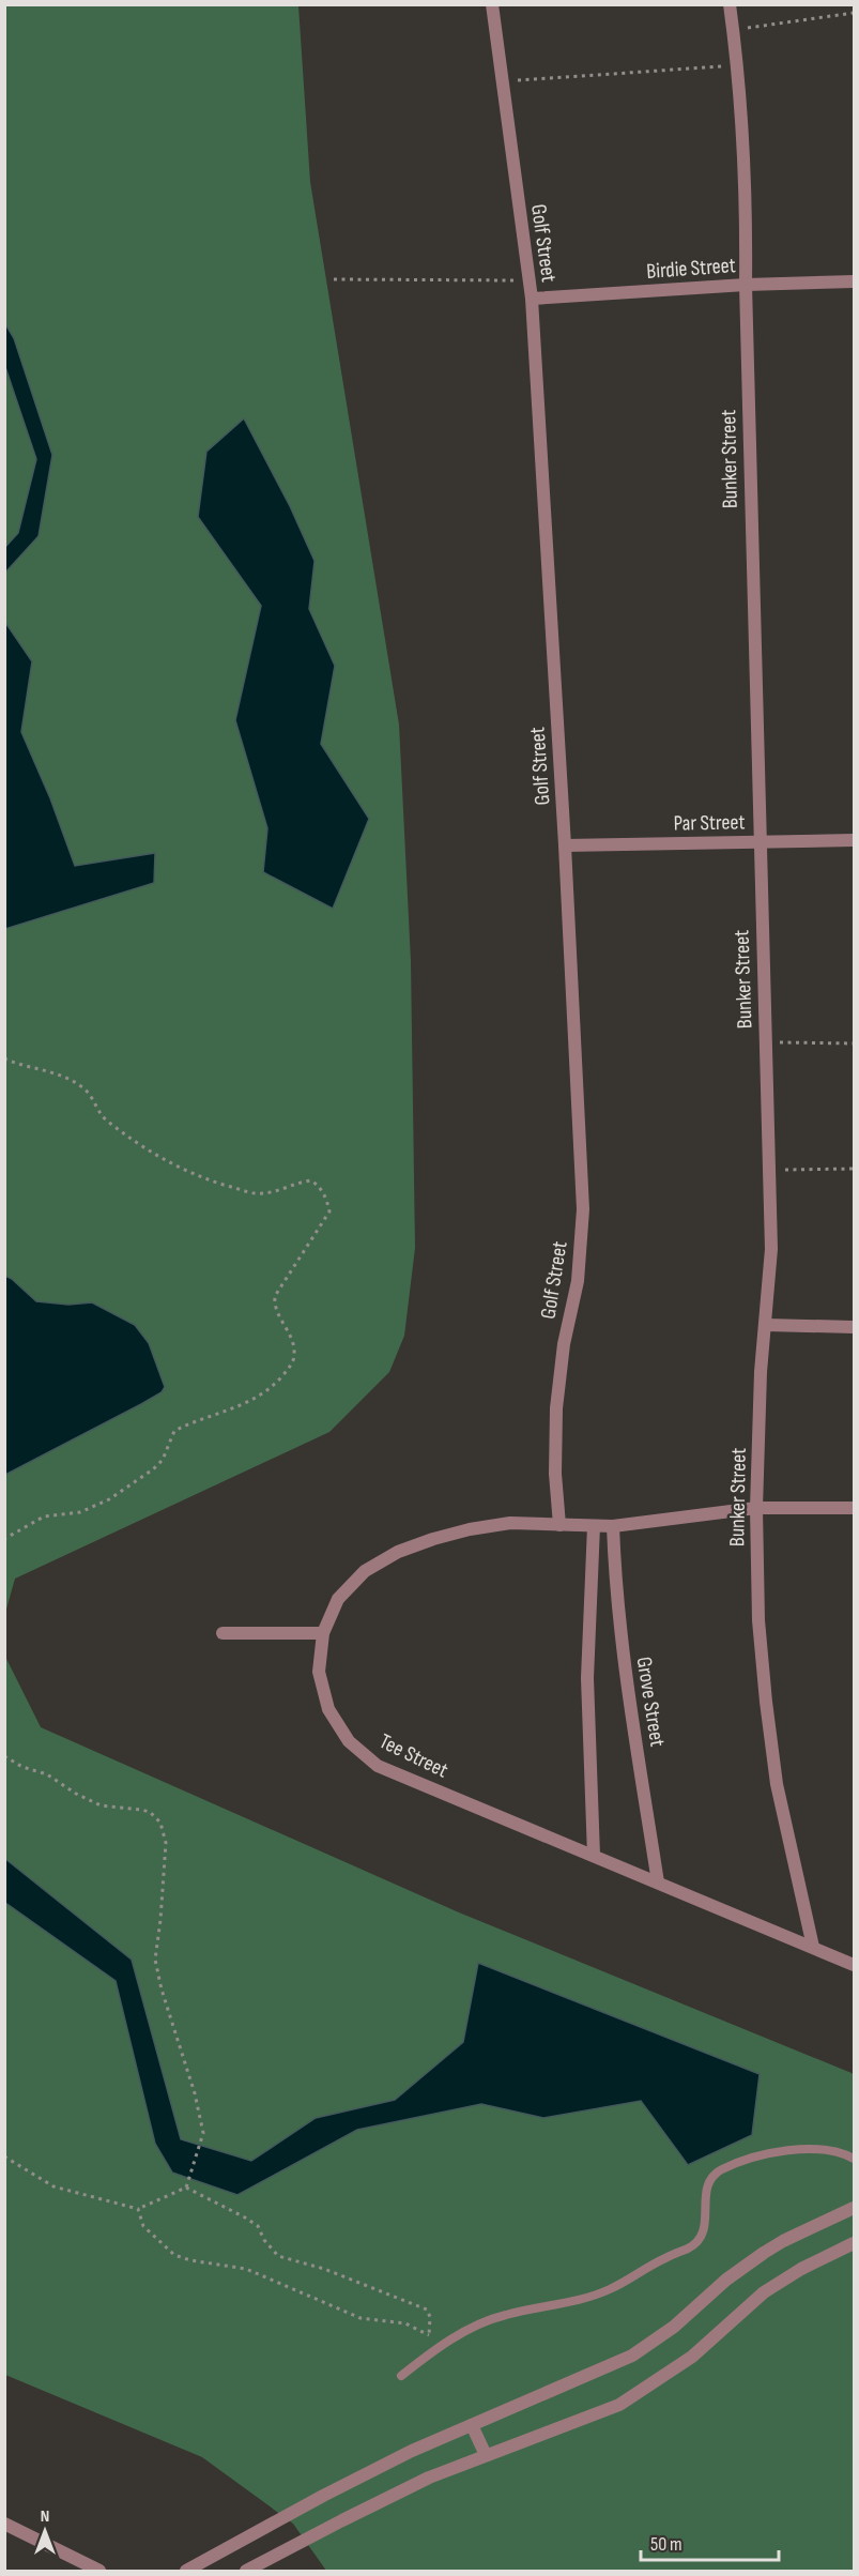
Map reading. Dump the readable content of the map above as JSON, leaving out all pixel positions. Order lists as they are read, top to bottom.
{
  "streets": {
    "street": [
      "Golf Street",
      "Birdie Street",
      "Bunker Street",
      "Par Street",
      "Grove Street",
      "Tee Street"
    ]
  },
  "crossings": [
    ["Golf Street", "Birdie Street"],
    ["Golf Street", "Par Street"],
    ["Golf Street", "Tee Street"],
    ["Birdie Street", "Bunker Street"],
    ["Bunker Street", "Par Street"],
    ["Bunker Street", "Tee Street"],
    ["Grove Street", "Tee Street"]
  ],
  "scale_bar": "50 m",
  "north": "top"
}
